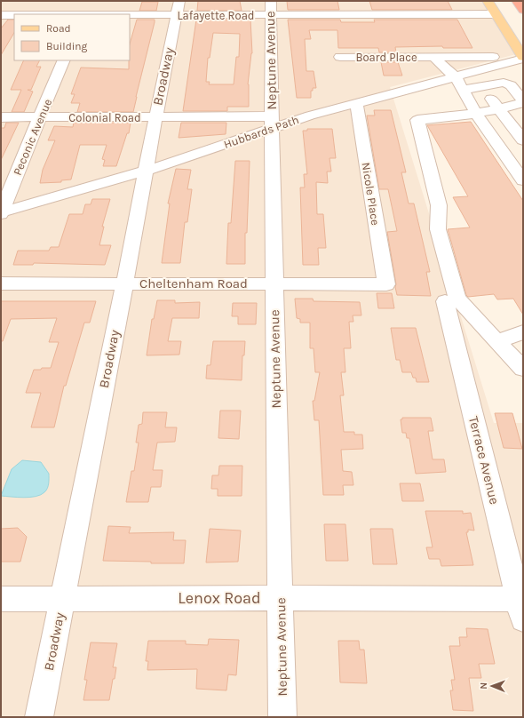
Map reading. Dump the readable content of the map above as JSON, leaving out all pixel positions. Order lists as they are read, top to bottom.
{
  "streets": {
    "street": [
      "Lafayette Road",
      "Board Place",
      "Neptune Avenue",
      "Broadway",
      "Colonial Road",
      "Hubbards Path",
      "Peconic Avenue",
      "Nicole Place",
      "Cheltenham Road",
      "Terrace Avenue",
      "Lenox Road"
    ]
  },
  "crossings": [
    ["Lafayette Road", "Neptune Avenue"],
    ["Lafayette Road", "Broadway"],
    ["Board Place", "Hubbards Path"],
    ["Neptune Avenue", "Colonial Road"],
    ["Neptune Avenue", "Hubbards Path"],
    ["Neptune Avenue", "Cheltenham Road"],
    ["Neptune Avenue", "Lenox Road"],
    ["Broadway", "Colonial Road"],
    ["Broadway", "Hubbards Path"],
    ["Broadway", "Cheltenham Road"],
    ["Broadway", "Lenox Road"],
    ["Colonial Road", "Hubbards Path"],
    ["Colonial Road", "Peconic Avenue"],
    ["Hubbards Path", "Peconic Avenue"],
    ["Hubbards Path", "Nicole Place"],
    ["Nicole Place", "Cheltenham Road"],
    ["Terrace Avenue", "Lenox Road"]
  ],
  "legend": ["Road", "Building"],
  "north": "left"
}
